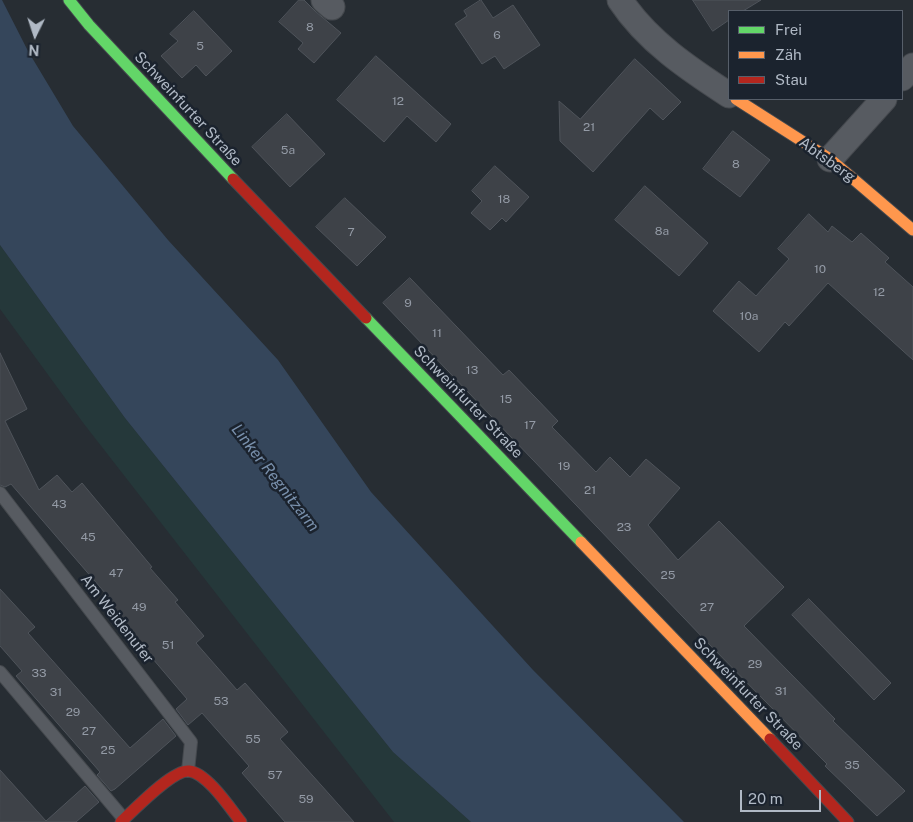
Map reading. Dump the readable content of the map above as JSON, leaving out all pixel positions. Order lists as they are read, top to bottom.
{
  "streets": {
    "street": ["Schweinfurter Straße", "Abtsberg"],
    "lane": ["Am Weidenufer"]
  },
  "water": ["Linker Regnitzarm"],
  "house_numbers": [
    "8",
    "6",
    "5",
    "12",
    "21",
    "5a",
    "8",
    "18",
    "8a",
    "7",
    "10",
    "12",
    "9",
    "10a",
    "11",
    "13",
    "15",
    "17",
    "19",
    "21",
    "43",
    "23",
    "45",
    "47",
    "25",
    "49",
    "27",
    "51",
    "29",
    "33",
    "31",
    "31",
    "53",
    "29",
    "27",
    "55",
    "25",
    "35",
    "57",
    "59"
  ],
  "legend": ["Frei", "Zäh", "Stau"],
  "scale_bar": "20 m",
  "north": "bottom"
}
